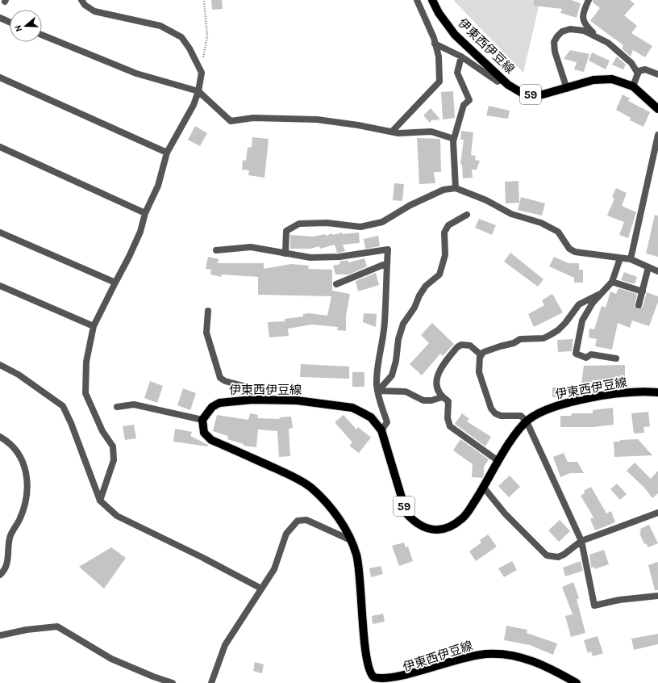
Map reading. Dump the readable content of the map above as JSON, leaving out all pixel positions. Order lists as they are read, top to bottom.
{
  "streets": {
    "main road": ["伊東西伊豆線", "59"]
  },
  "north": "left"
}
